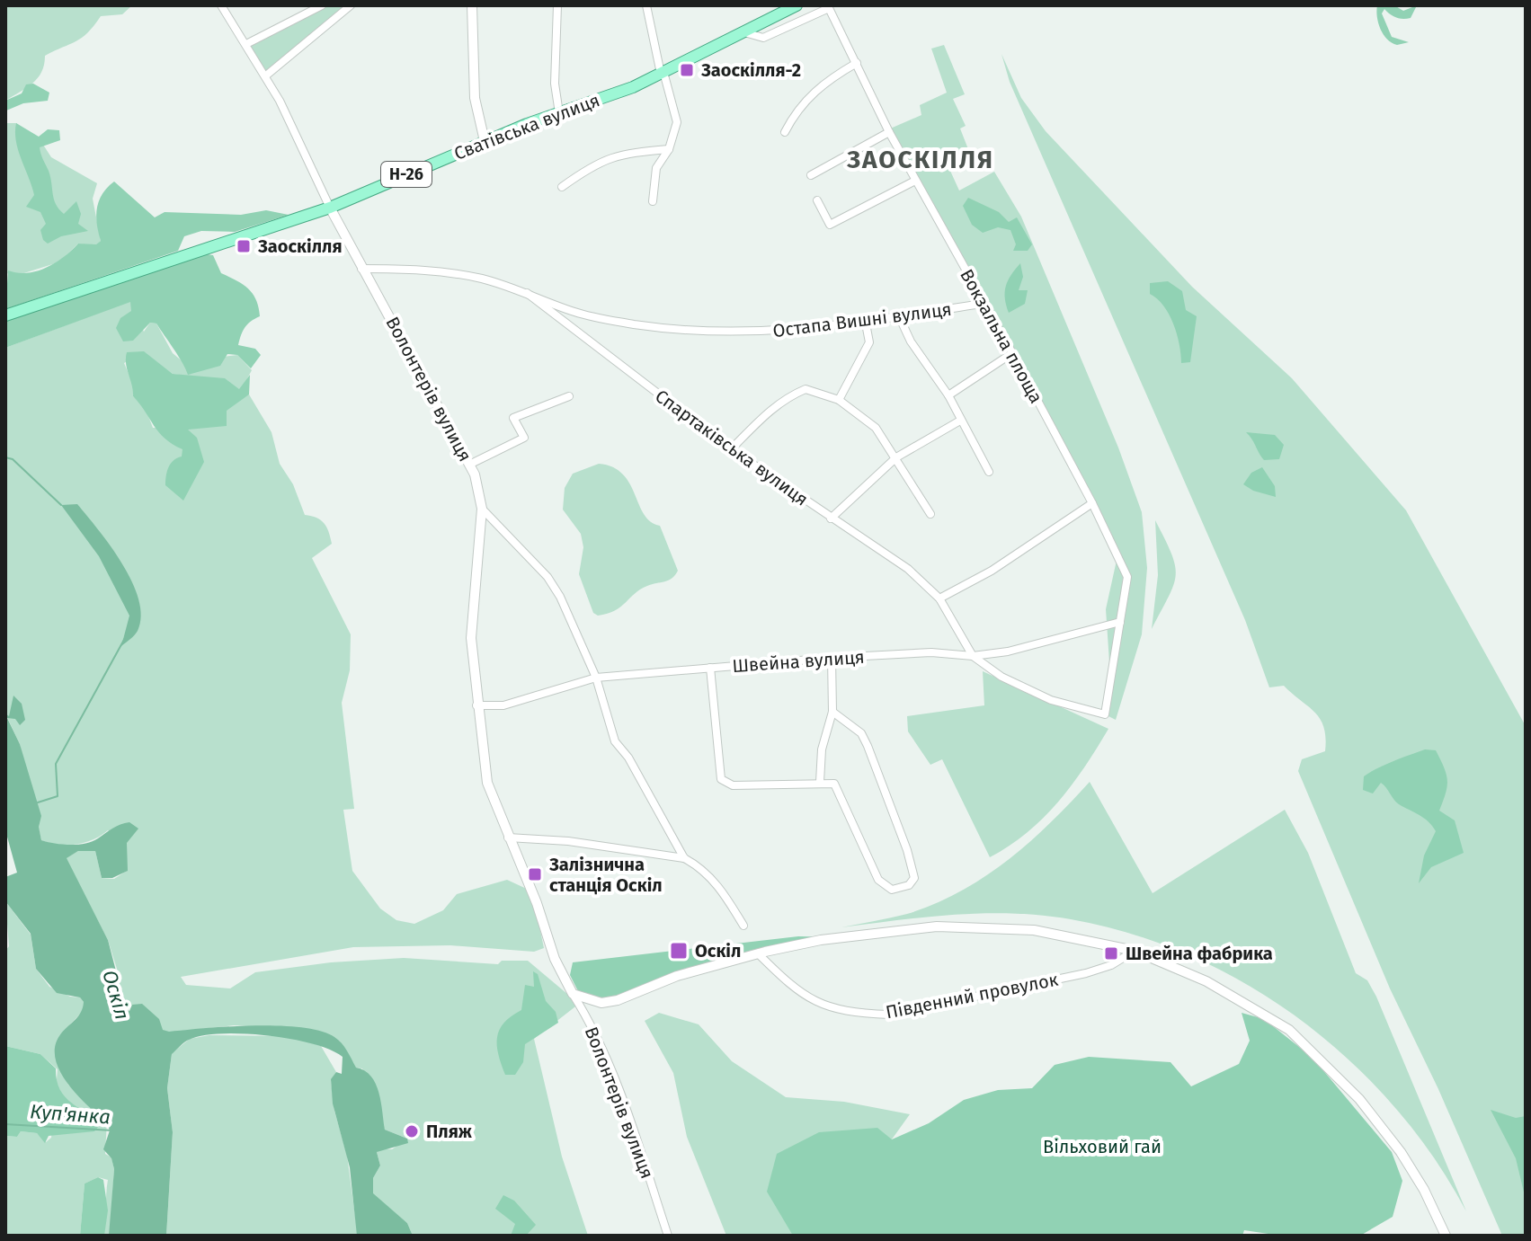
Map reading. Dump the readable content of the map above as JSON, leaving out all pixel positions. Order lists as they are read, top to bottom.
{
  "streets": {
    "main road": ["Сватівська вулиця", "Н-26"],
    "street": [
      "Остапа Вишні вулиця",
      "Вокзальна площа",
      "Волонтерів вулиця",
      "Спартаківська вулиця",
      "Швейна вулиця",
      "Південний провулок"
    ]
  },
  "crossings": [
    ["Сватівська вулиця", "Вокзальна площа"],
    ["Сватівська вулиця", "Волонтерів вулиця"],
    ["Остапа Вишні вулиця", "Вокзальна площа"],
    ["Остапа Вишні вулиця", "Волонтерів вулиця"],
    ["Остапа Вишні вулиця", "Спартаківська вулиця"],
    ["Вокзальна площа", "Спартаківська вулиця"],
    ["Вокзальна площа", "Швейна вулиця"],
    ["Волонтерів вулиця", "Швейна вулиця"],
    ["Спартаківська вулиця", "Швейна вулиця"]
  ],
  "districts": ["ЗАОСКIЛЛЯ"],
  "water": ["Оскіл", "Куп'янка"],
  "parks": ["Вільховий гай"],
  "places": {
    "transit": [
      "Заоскілля-2",
      "Заоскілля",
      "Залізнична станція Оскіл",
      "Оскіл",
      "Швейна фабрика"
    ],
    "other": ["Пляж"]
  }
}
